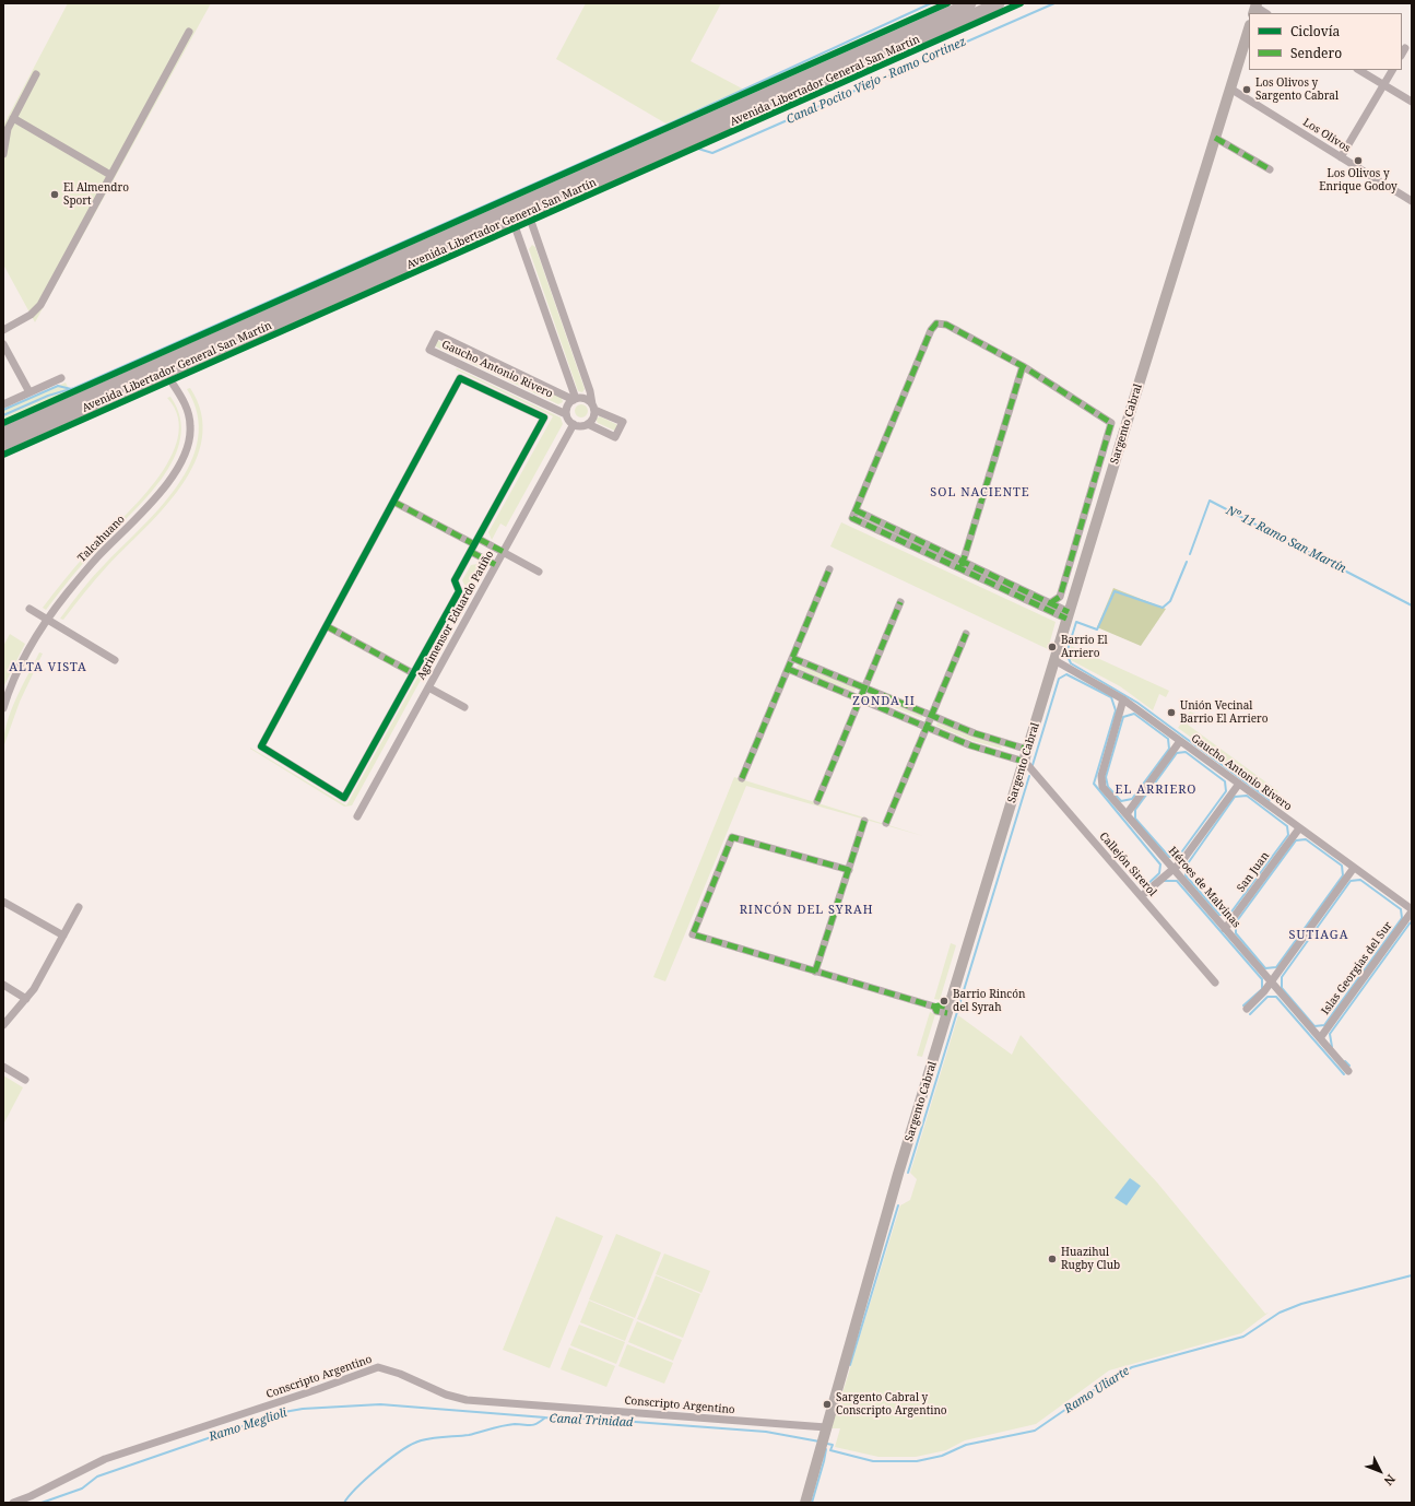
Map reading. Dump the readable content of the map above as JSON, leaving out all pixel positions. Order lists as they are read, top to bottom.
{
  "streets": {
    "main road": ["Avenida Libertador General San Martín", "Sargento Cabral"],
    "street": [
      "Los Olivos",
      "Gaucho Antonio Rivero",
      "Talcahuano",
      "Agrimensor Eduardo Patiño",
      "Callejón Sirerol",
      "San Juan",
      "Héroes de Malvinas",
      "Islas Georgias del Sur",
      "Conscripto Argentino"
    ]
  },
  "crossings": [
    ["Los Olivos", "Sargento Cabral"],
    ["Gaucho Antonio Rivero", "Sargento Cabral"],
    ["Gaucho Antonio Rivero", "Agrimensor Eduardo Patiño"],
    ["Gaucho Antonio Rivero", "San Juan"],
    ["Gaucho Antonio Rivero", "Héroes de Malvinas"],
    ["Gaucho Antonio Rivero", "Islas Georgias del Sur"],
    ["Sargento Cabral", "Callejón Sirerol"],
    ["Sargento Cabral", "Conscripto Argentino"],
    ["San Juan", "Héroes de Malvinas"],
    ["Héroes de Malvinas", "Islas Georgias del Sur"]
  ],
  "districts": [
    "SOL NACIENTE",
    "ALTA VISTA",
    "ZONDA II",
    "EL ARRIERO",
    "RINCÓN DEL SYRAH",
    "SUTIAGA"
  ],
  "water": [
    "Canal Pocito Viejo - Ramo Cortinez",
    "Nº 11 Ramo San Martín",
    "Ramo Uliarte",
    "Canal Trinidad",
    "Ramo Meglioli"
  ],
  "places": [
    "Los Olivos y Sargento Cabral",
    "Los Olivos y Enrique Godoy",
    "El Almendro Sport",
    "Barrio El Arriero",
    "Unión Vecinal Barrio El Arriero",
    "Barrio Rincón del Syrah",
    "Huazihul Rugby Club",
    "Sargento Cabral y Conscripto Argentino"
  ],
  "legend": ["Ciclovía", "Sendero"],
  "north": "bottom right"
}
